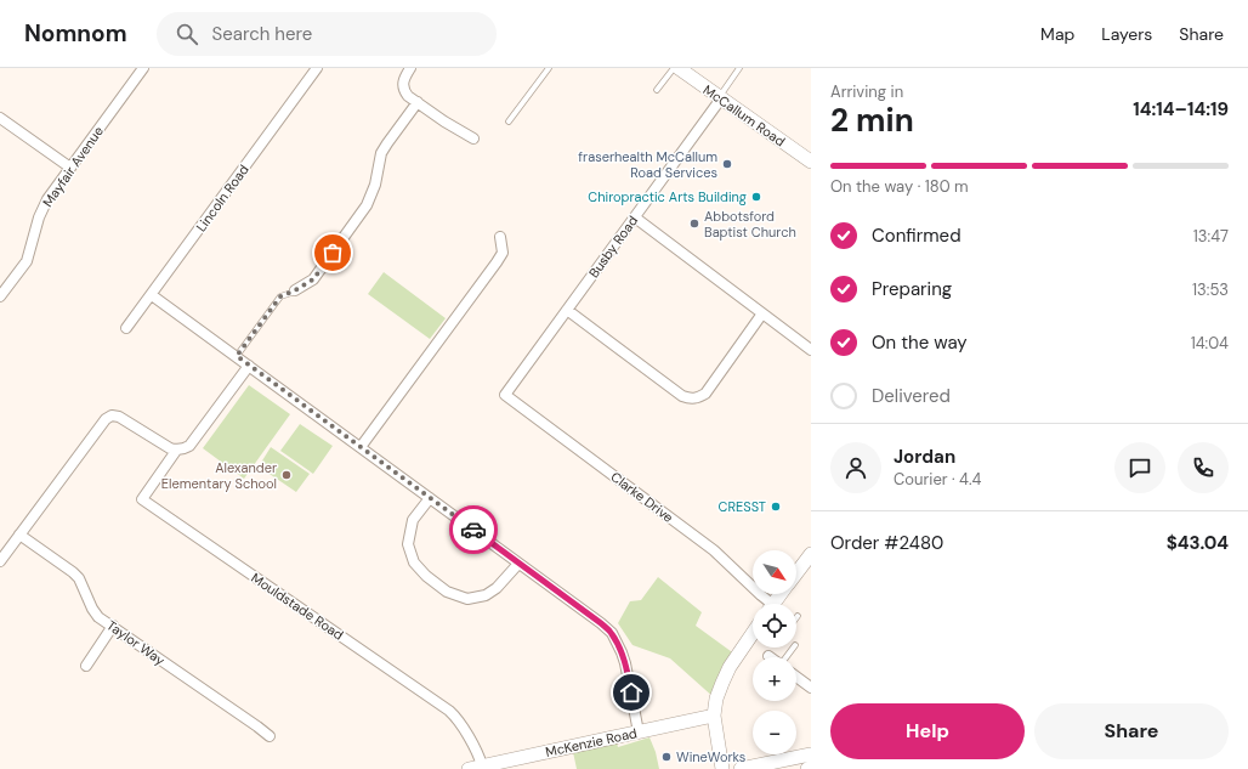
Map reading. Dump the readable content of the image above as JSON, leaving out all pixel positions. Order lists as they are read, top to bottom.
{
  "streets": {
    "street": [
      "McCallum Road",
      "Mayfair Avenue",
      "Lincoln Road",
      "Busby Road",
      "Clarke Drive",
      "Mouldstade Road",
      "Taylor Way",
      "McKenzie Road"
    ]
  },
  "crossings": [
    ["McCallum Road", "Busby Road"],
    ["Busby Road", "Clarke Drive"],
    ["Mouldstade Road", "McKenzie Road"]
  ],
  "places": [
    "fraserhealth McCallum Road Services",
    "Chiropractic Arts Building",
    "Abbotsford Baptist Church",
    "Alexander Elementary School",
    "CRESST",
    "WineWorks"
  ],
  "north": "bottom right",
  "page": {
    "header": "Nomnom",
    "search": "Search here",
    "nav": ["Map", "Layers", "Share"],
    "heading": ["2 min", "Arriving in", "14:14–14:19"],
    "panel": [
      "Jordan",
      "Courier · 4.4",
      "Order #2480",
      "$43.04"
    ],
    "bar": "On the way · 180 m",
    "list": [
      ["Confirmed", "13:47"],
      ["Preparing", "13:53"],
      ["On the way", "14:04"],
      "Delivered"
    ],
    "map_buttons": ["+", "−"],
    "buttons": ["Help", "Share"]
  }
}
